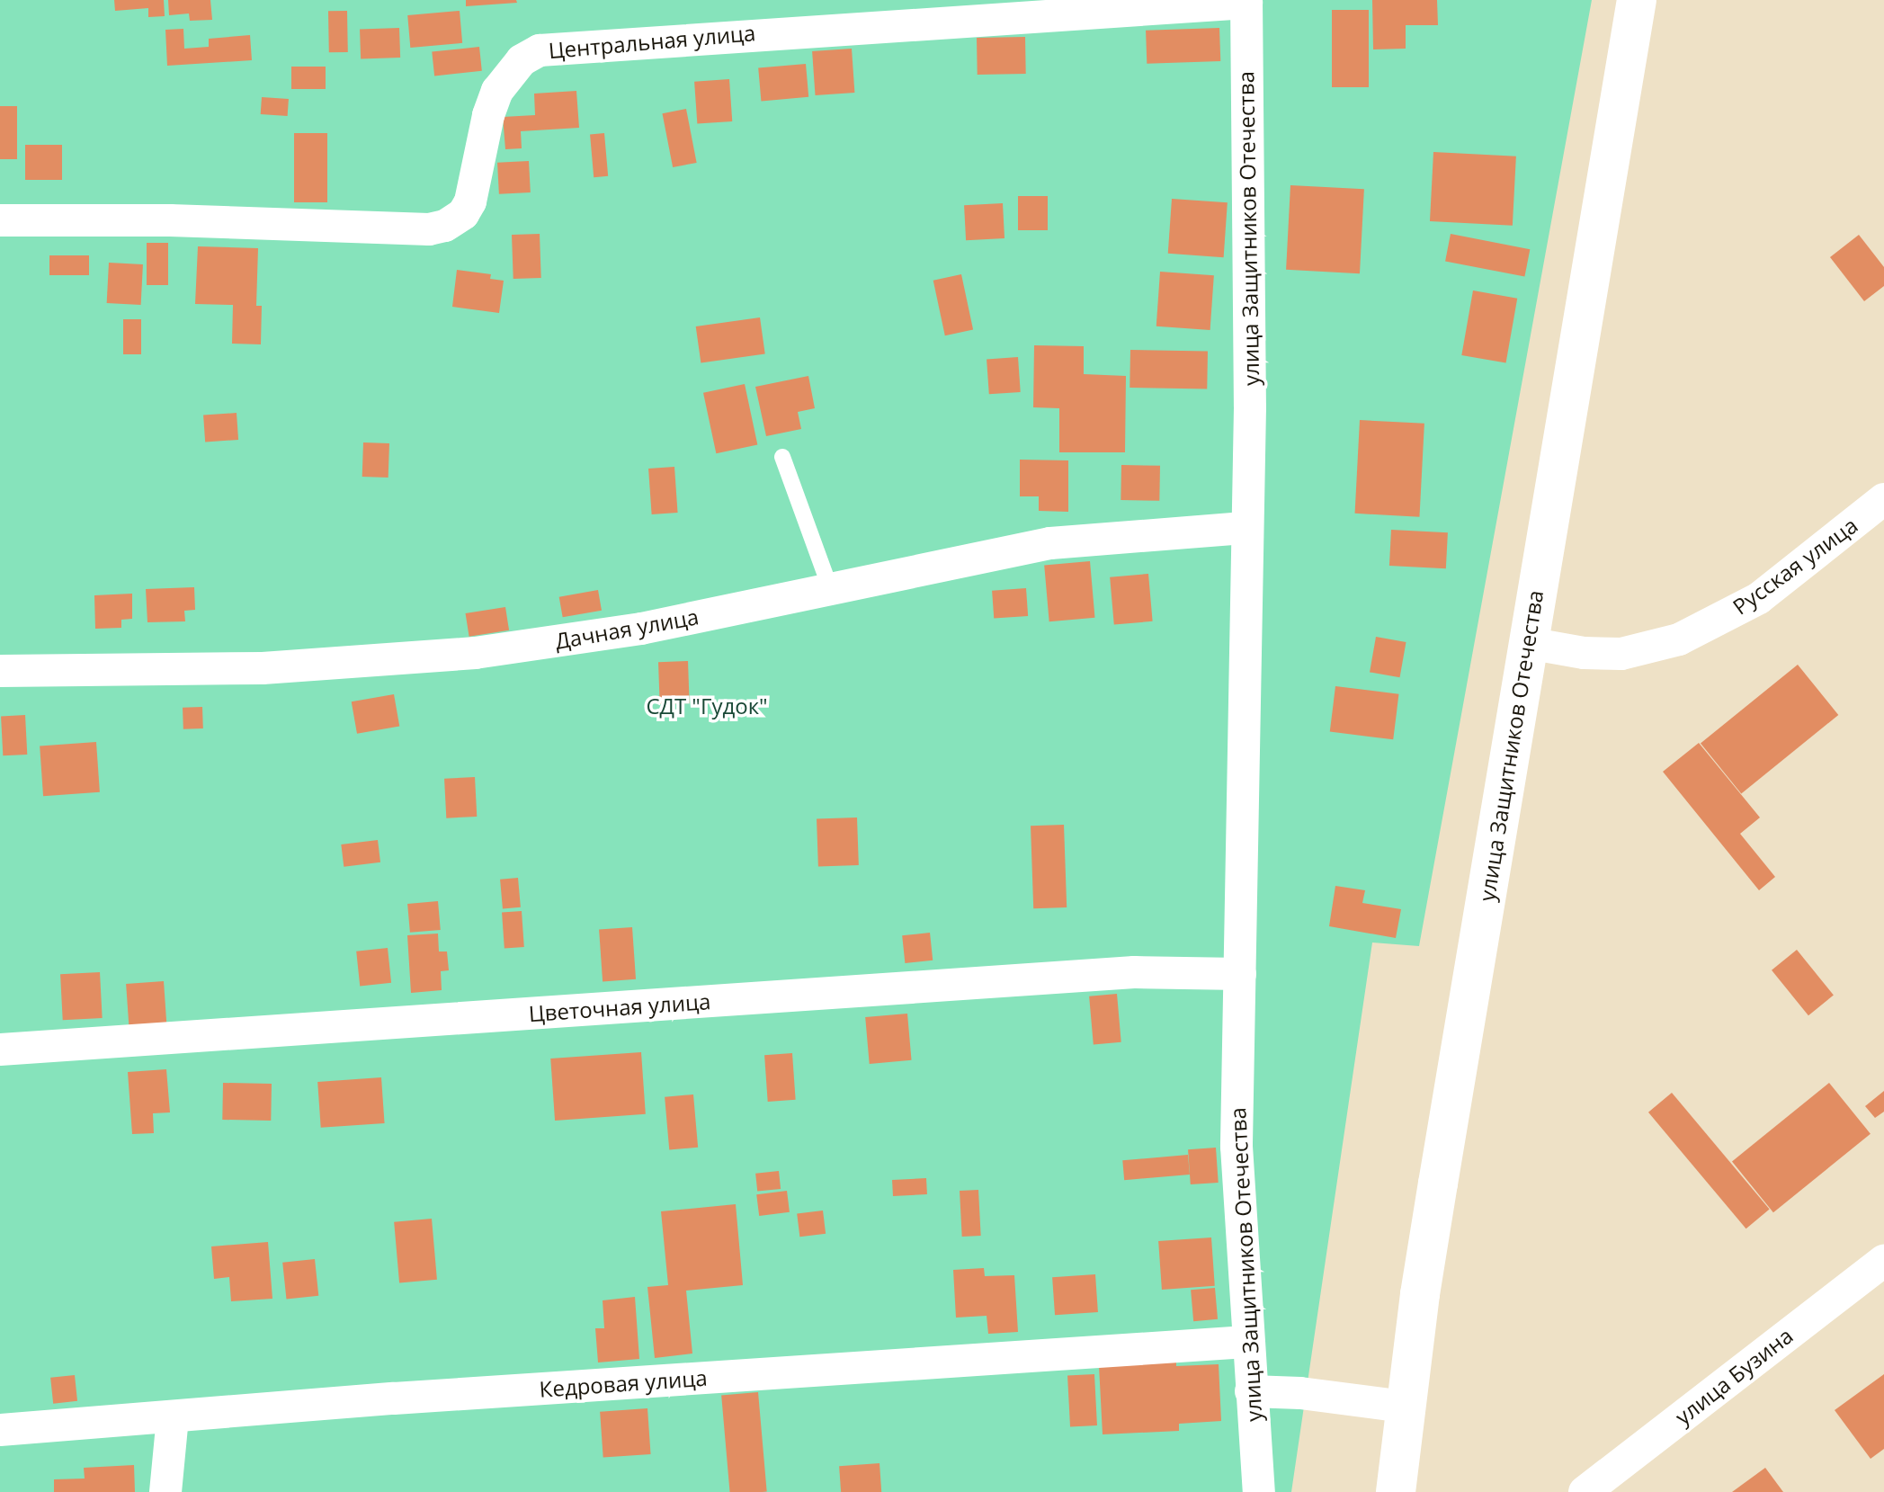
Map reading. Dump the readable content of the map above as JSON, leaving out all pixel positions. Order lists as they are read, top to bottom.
{
  "streets": {
    "main road": ["улица Защитников Отечества"],
    "street": [
      "Центральная улица",
      "Русская улица",
      "Дачная улица",
      "Цветочная улица",
      "улица Бузина",
      "Кедровая улица"
    ]
  },
  "crossings": [
    ["Центральная улица", "улица Защитников Отечества"],
    ["улица Защитников Отечества", "Русская улица"],
    ["улица Защитников Отечества", "Дачная улица"],
    ["улица Защитников Отечества", "Цветочная улица"],
    ["улица Защитников Отечества", "Кедровая улица"]
  ],
  "parks": ["СДТ \"Гудок\""]
}
